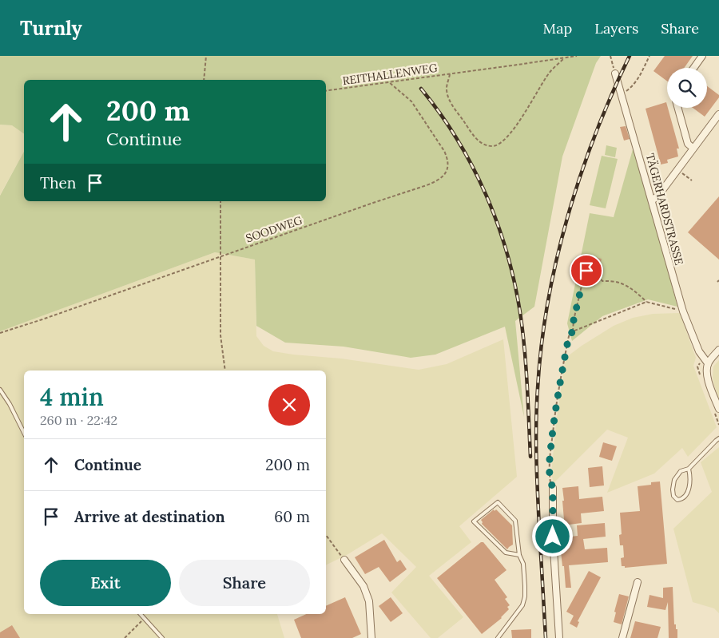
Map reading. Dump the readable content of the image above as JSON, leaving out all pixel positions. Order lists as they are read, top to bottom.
{
  "streets": {
    "street": ["TÄGERHARDSTRASSE"],
    "path": ["REITHALLENWEG", "SOODWEG"]
  },
  "crossings": [
    ["REITHALLENWEG", "SOODWEG"]
  ],
  "page": {
    "header": "Turnly",
    "nav": ["Map", "Layers", "Share"],
    "turn": ["200 m", "Continue"],
    "then": "Then",
    "heading": ["4 min", "260 m · 22:42"],
    "list": [
      {
        "name": "Continue",
        "value": "200 m"
      },
      {
        "name": "Arrive at destination",
        "value": "60 m"
      }
    ],
    "buttons": ["Exit", "Share"]
  }
}
